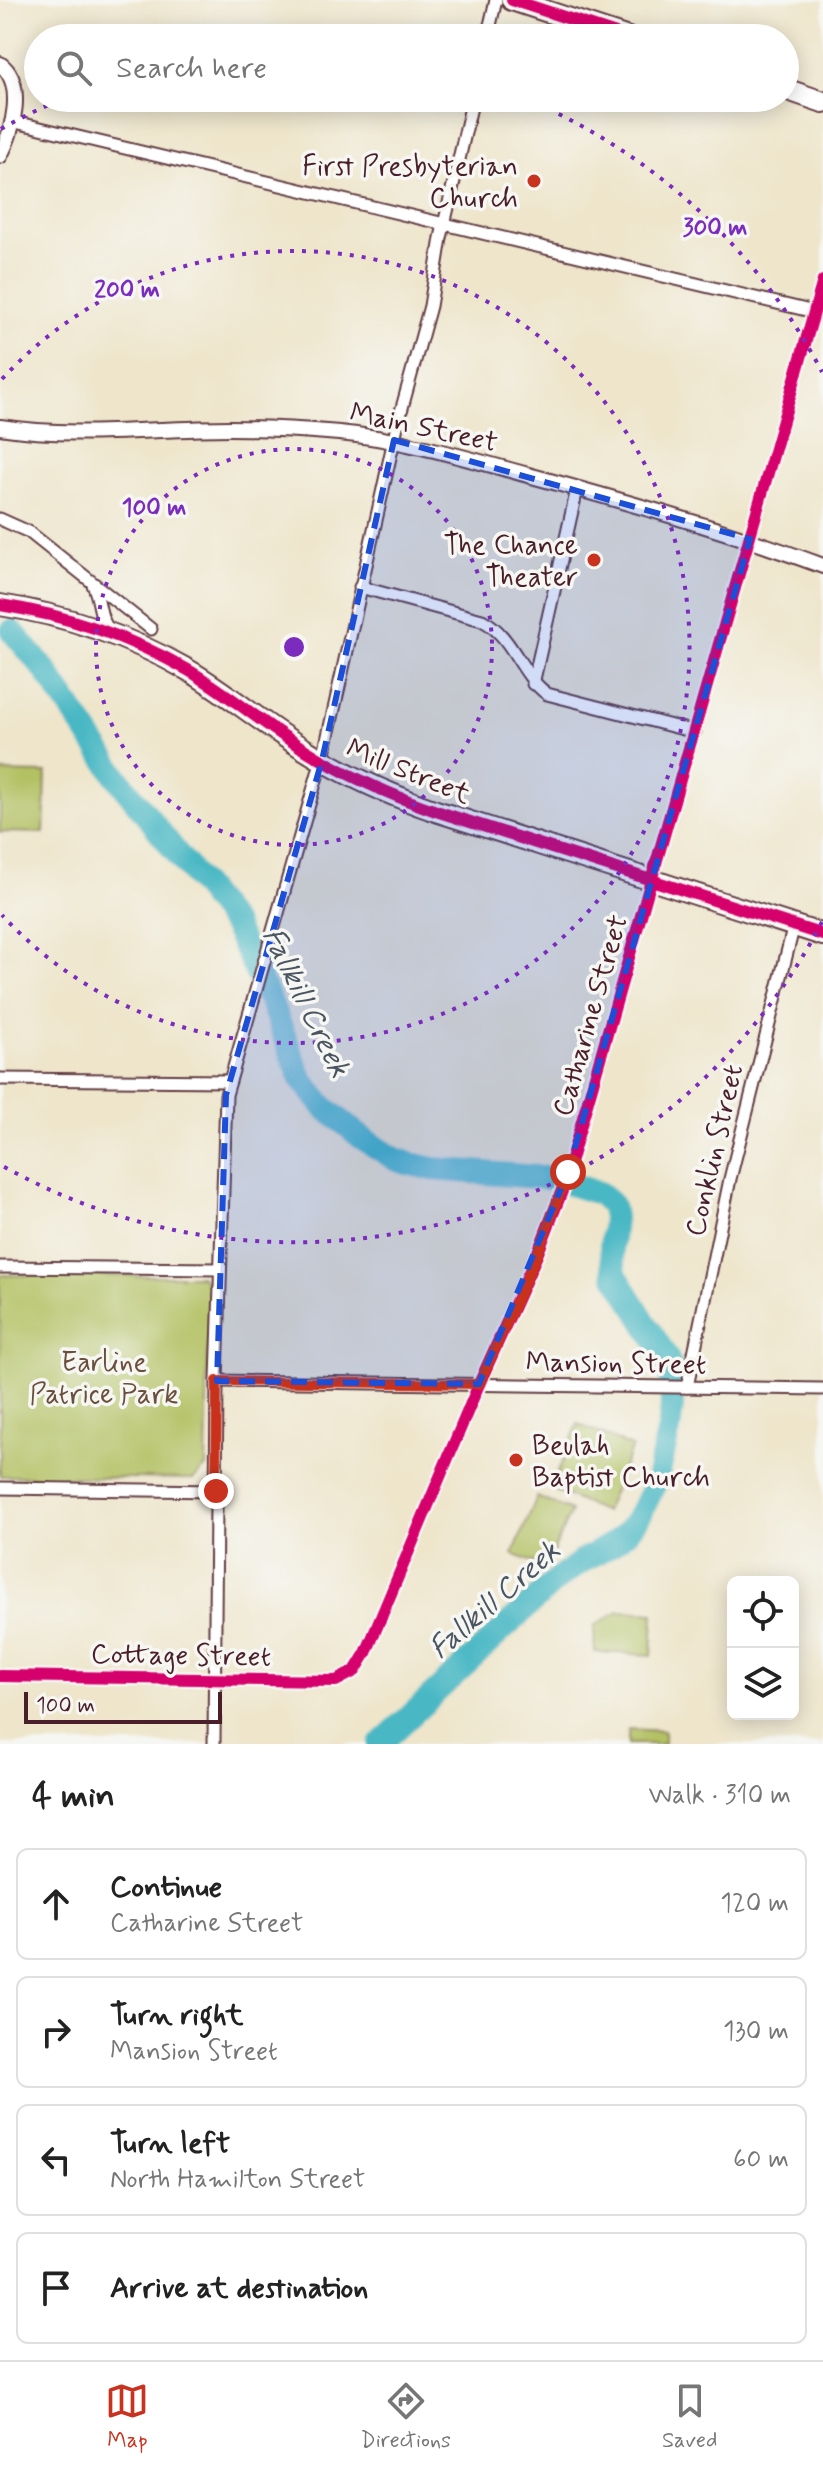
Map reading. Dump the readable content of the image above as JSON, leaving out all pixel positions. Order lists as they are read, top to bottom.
{
  "streets": {
    "highway": ["Mill Street"],
    "street": [
      "Main Street",
      "Catharine Street",
      "Conklin Street",
      "Mansion Street",
      "Cottage Street"
    ]
  },
  "crossings": [
    ["Main Street", "Catharine Street"],
    ["Mill Street", "Catharine Street"],
    ["Mill Street", "Conklin Street"],
    ["Catharine Street", "Mansion Street"],
    ["Catharine Street", "Cottage Street"],
    ["Conklin Street", "Mansion Street"]
  ],
  "water": ["Fallkill Creek"],
  "parks": ["Earline Patrice Park"],
  "places": ["First Presbyterian Church", "The Chance Theater", "Beulah Baptist Church"],
  "scale_bar": "100 m",
  "page": {
    "search": "Search here",
    "scale": "100 m",
    "heading": ["4 min", "Walk · 310 m"],
    "list": [
      ["Continue", "Catharine Street", "120 m"],
      ["Turn right", "Mansion Street", "130 m"],
      ["Turn left", "North Hamilton Street", "60 m"],
      "Arrive at destination"
    ],
    "nav": ["Map", "Directions", "Saved"]
  },
  "rings": ["300 m", "200 m", "100 m"]
}
